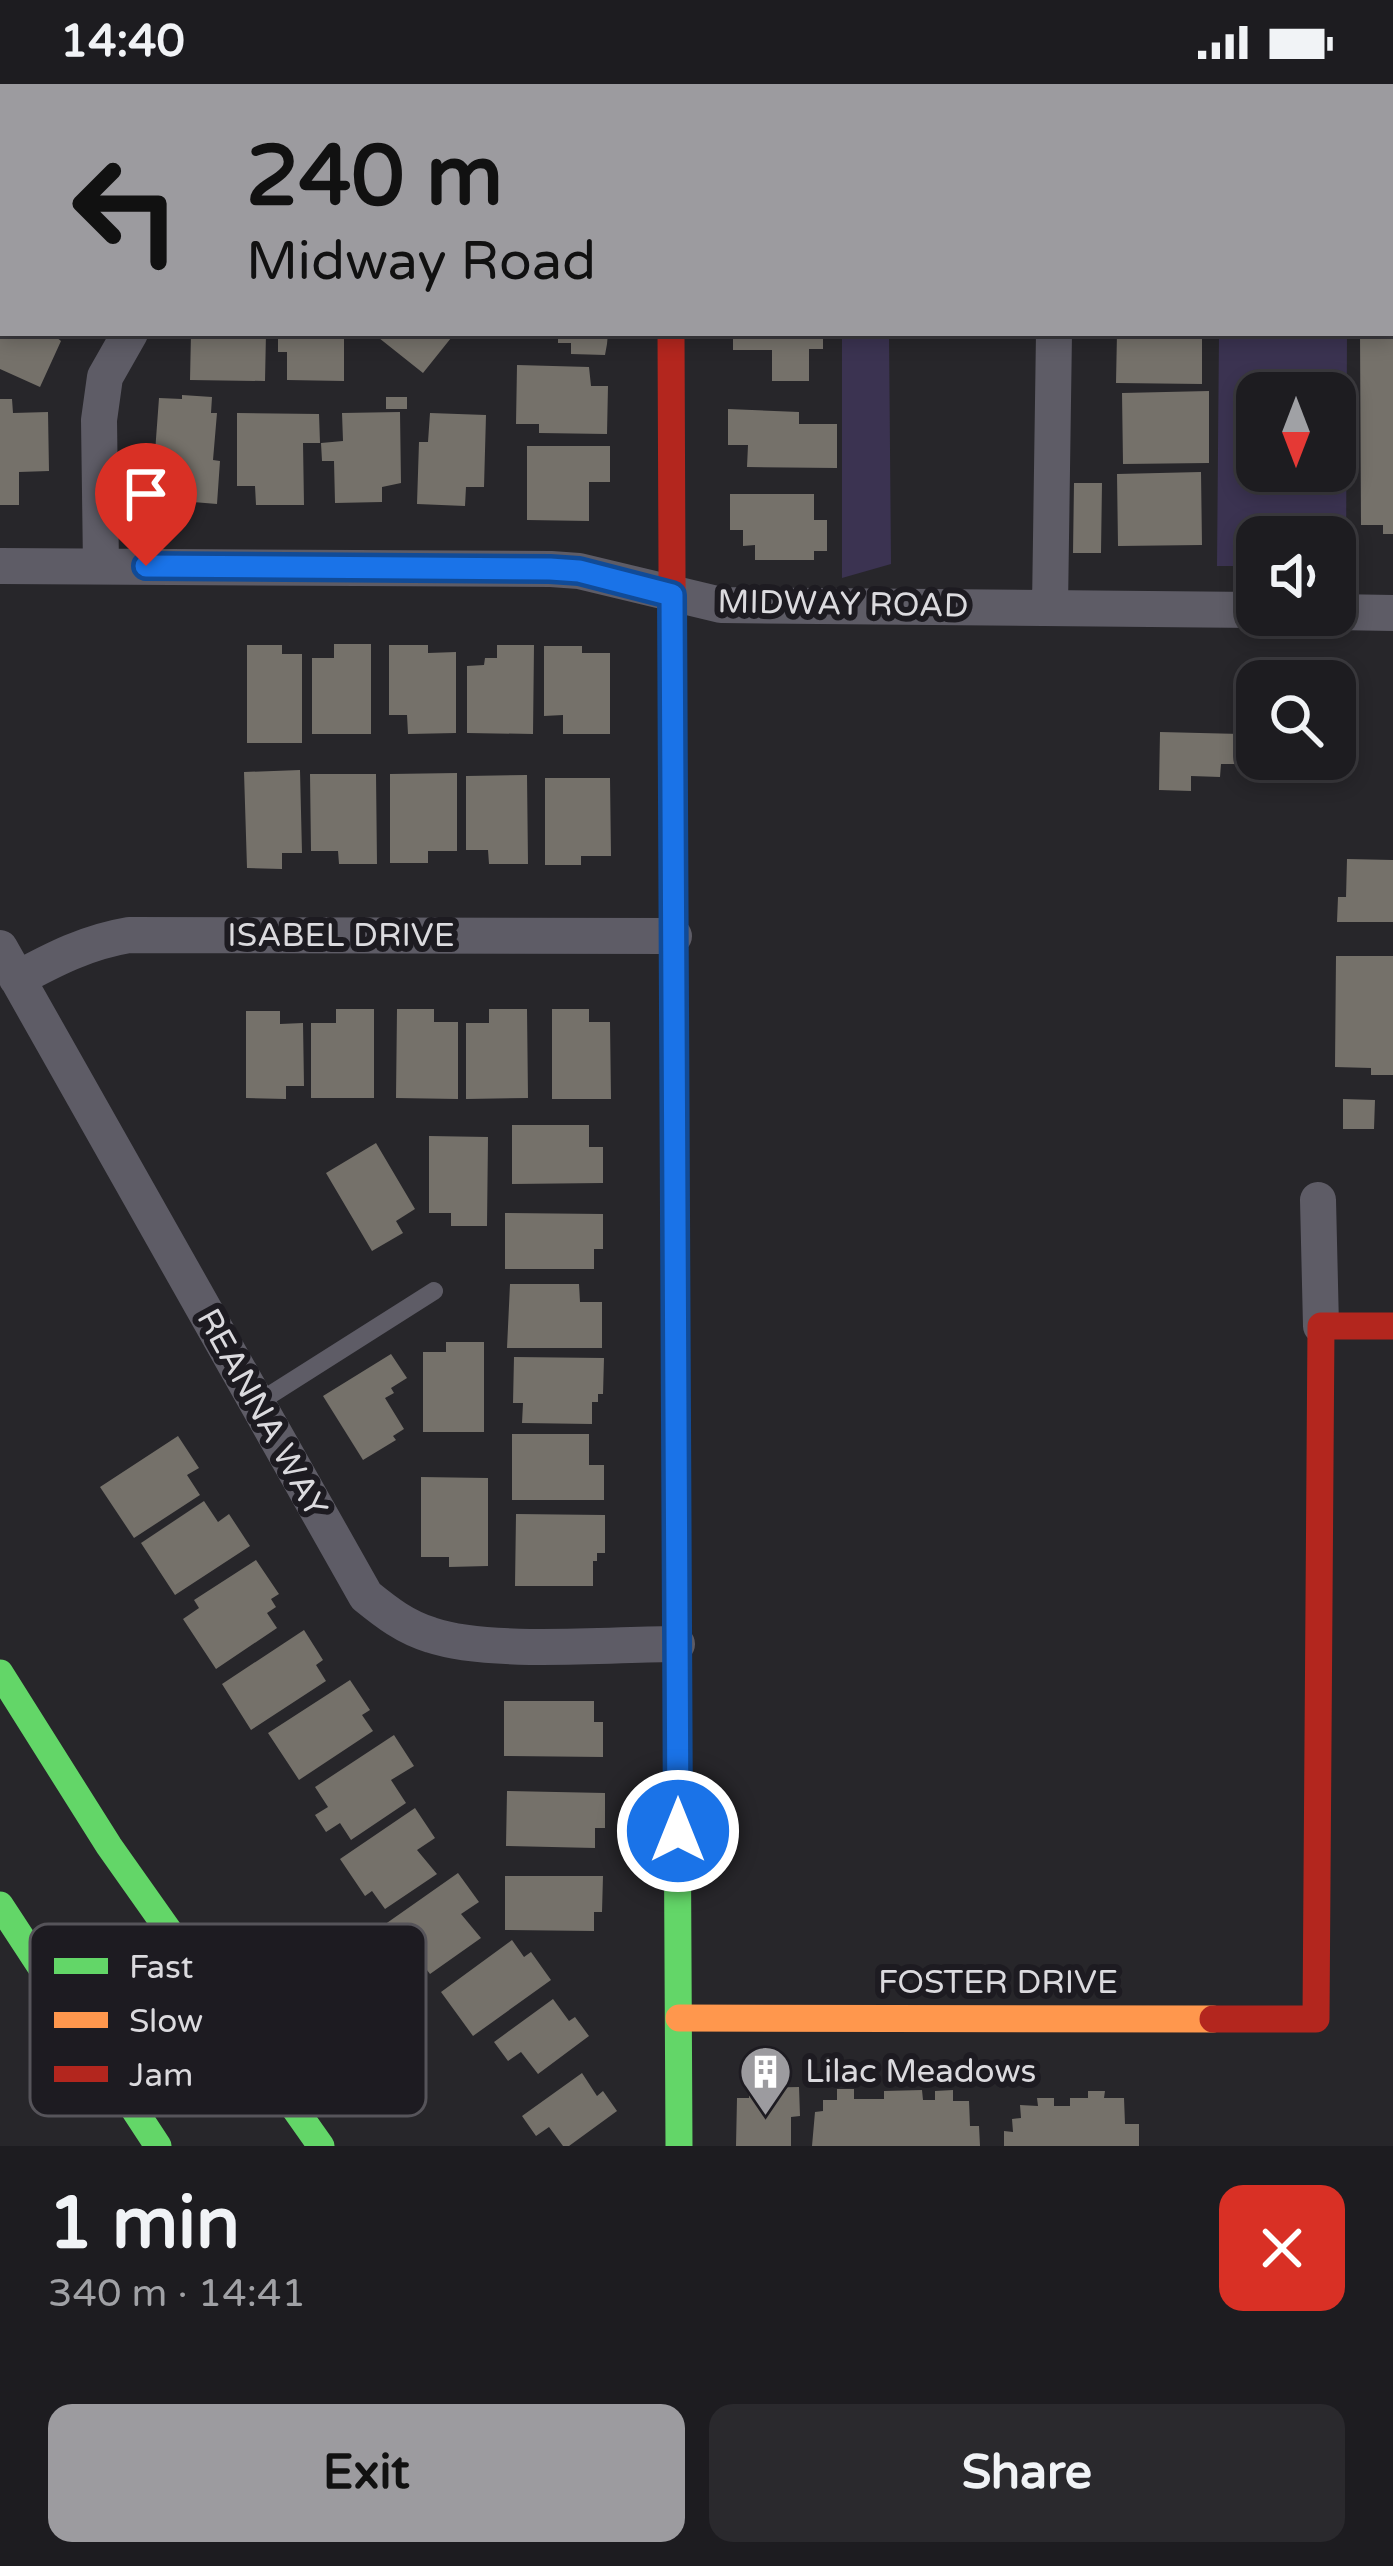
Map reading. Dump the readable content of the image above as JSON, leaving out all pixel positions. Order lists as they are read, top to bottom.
{
  "streets": {
    "main road": ["FOSTER DRIVE"],
    "street": ["MIDWAY ROAD", "ISABEL DRIVE", "REANNA WAY"]
  },
  "crossings": [
    ["ISABEL DRIVE", "REANNA WAY"]
  ],
  "places": {
    "building": ["Lilac Meadows"]
  },
  "legend": ["Fast", "Slow", "Jam"],
  "north": "bottom",
  "page": {
    "status": "14:40",
    "turn": ["240 m", "Midway Road"],
    "heading": ["1 min", "340 m · 14:41"],
    "buttons": ["Exit", "Share"]
  }
}
